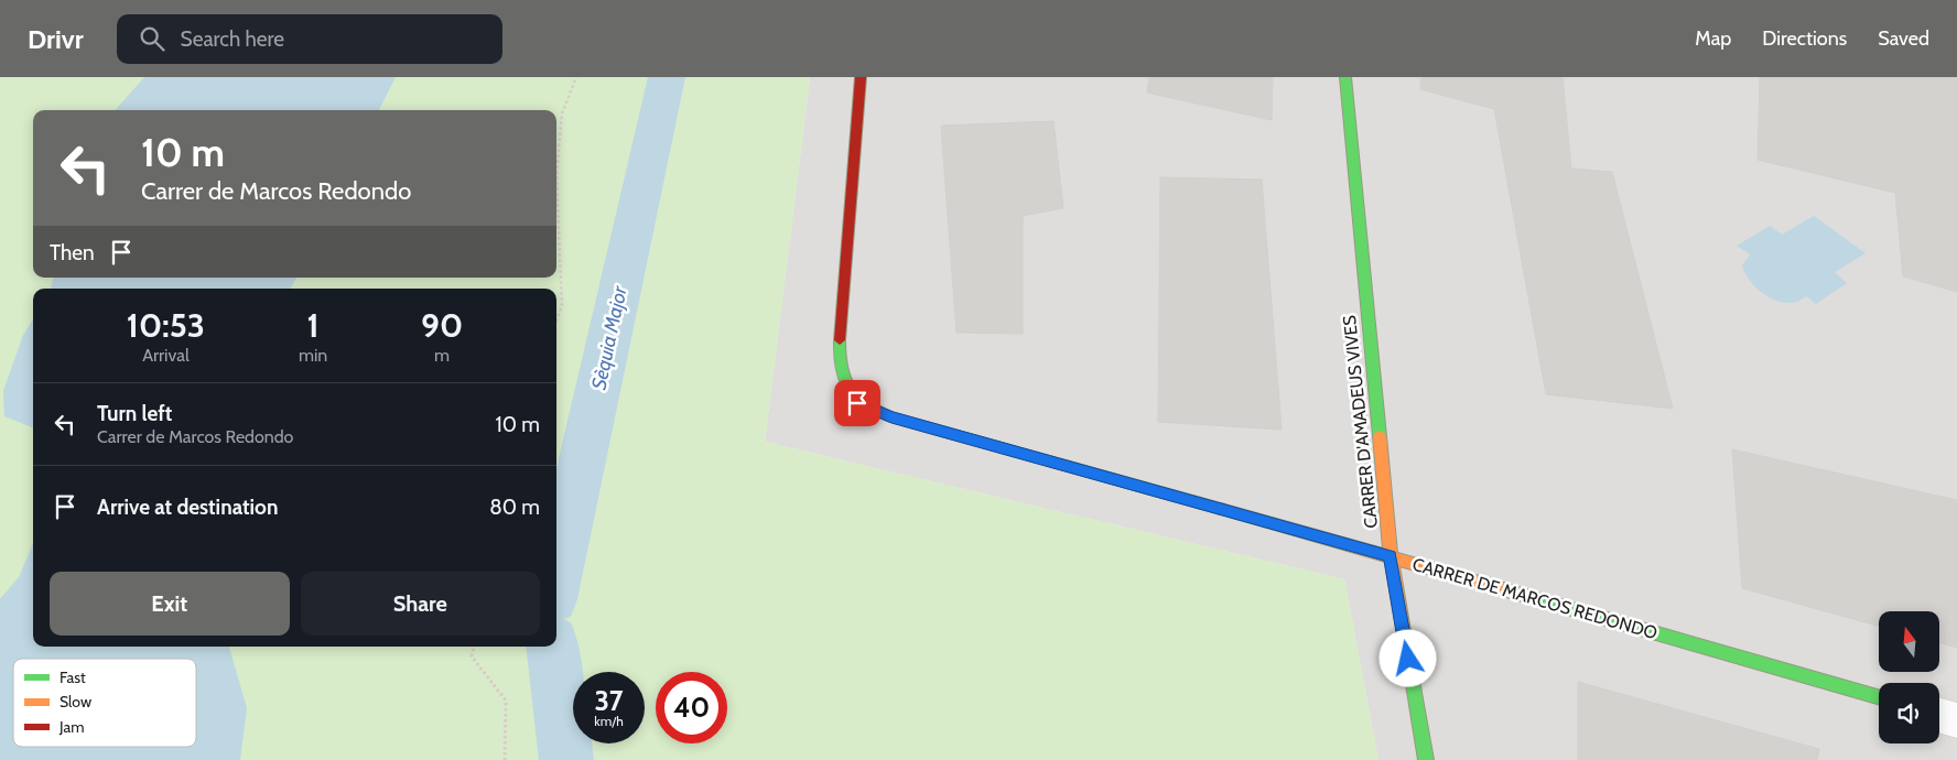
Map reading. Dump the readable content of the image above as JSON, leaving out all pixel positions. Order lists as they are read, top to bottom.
{
  "streets": {
    "street": ["CARRER D'AMADEUS VIVES", "CARRER DE MARCOS REDONDO"]
  },
  "crossings": [
    ["CARRER D'AMADEUS VIVES", "CARRER DE MARCOS REDONDO"]
  ],
  "water": ["Sèquia Major"],
  "legend": ["Fast", "Slow", "Jam"],
  "north": "top",
  "page": {
    "header": "Drivr",
    "search": "Search here",
    "nav": ["Map", "Directions", "Saved"],
    "turn": ["10 m", "Carrer de Marcos Redondo"],
    "then": "Then",
    "eta": [
      "10:53",
      "Arrival",
      "1",
      "min",
      "90",
      "m"
    ],
    "list": [
      {
        "name": "Turn left",
        "note": "Carrer de Marcos Redondo",
        "value": "10 m"
      },
      {
        "name": "Arrive at destination",
        "value": "80 m"
      }
    ],
    "buttons": ["Exit", "Share"],
    "speed": "37 km/h",
    "limit": "40"
  }
}
